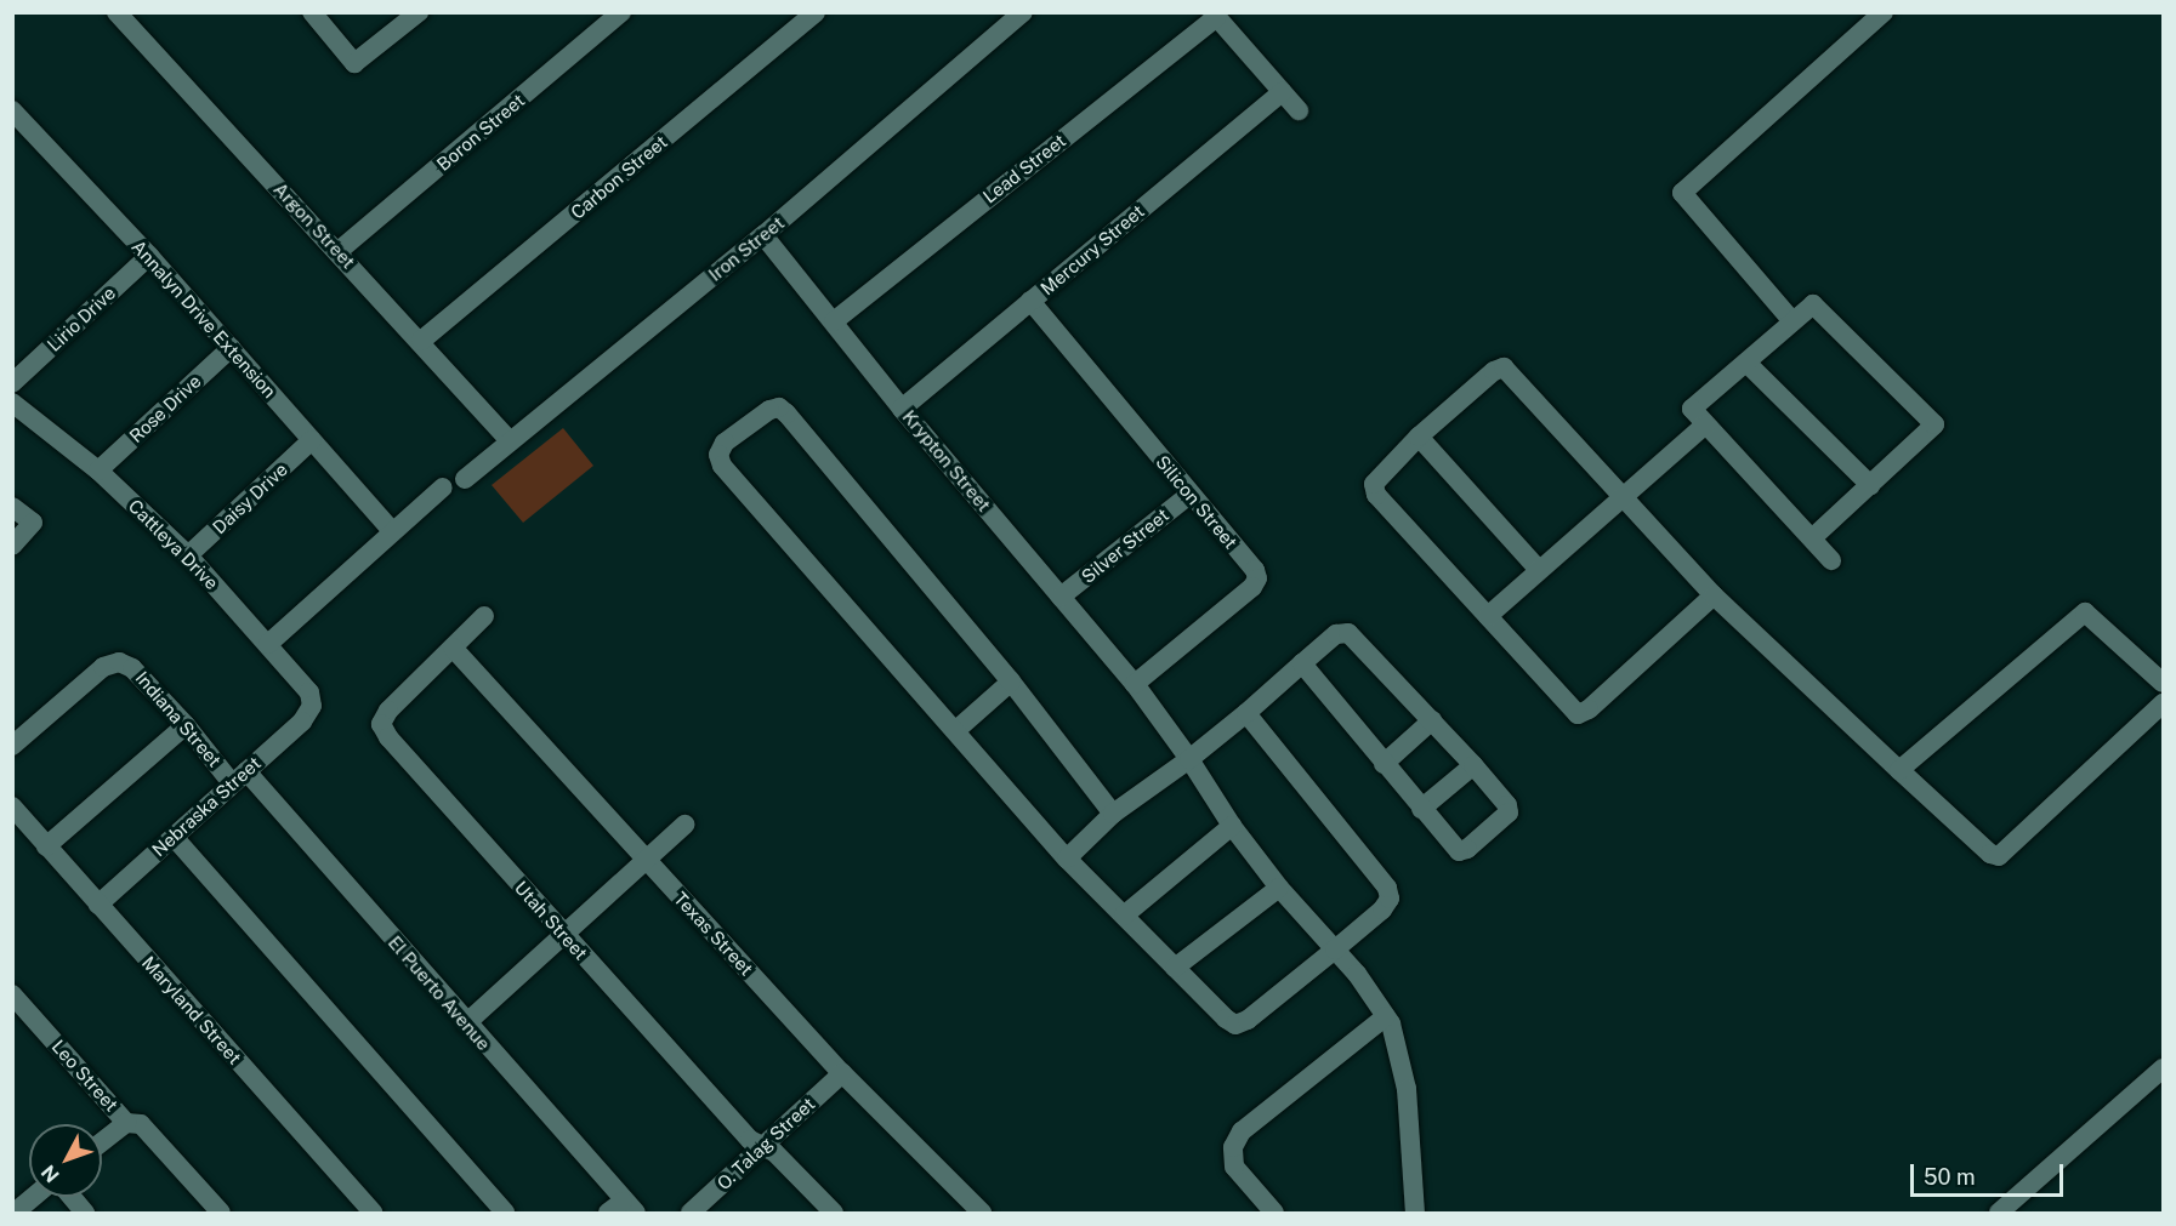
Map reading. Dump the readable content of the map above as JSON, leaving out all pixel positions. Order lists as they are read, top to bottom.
{
  "streets": {
    "street": [
      "Boron Street",
      "Lead Street",
      "Carbon Street",
      "Argon Street",
      "Iron Street",
      "Mercury Street",
      "Lirio Drive",
      "Annalyn Drive Extension",
      "Rose Drive",
      "Krypton Street",
      "Daisy Drive",
      "Silicon Street",
      "Cattleya Drive",
      "Silver Street",
      "Indiana Street",
      "Nebraska Street",
      "Utah Street",
      "Texas Street",
      "El Puerto Avenue",
      "Maryland Street",
      "Leo Street",
      "O. Talag Street"
    ]
  },
  "crossings": [
    ["Boron Street", "Argon Street"],
    ["Lead Street", "Krypton Street"],
    ["Carbon Street", "Argon Street"],
    ["Argon Street", "Iron Street"],
    ["Iron Street", "Krypton Street"],
    ["Mercury Street", "Krypton Street"],
    ["Mercury Street", "Silicon Street"],
    ["Lirio Drive", "Annalyn Drive Extension"],
    ["Annalyn Drive Extension", "Rose Drive"],
    ["Annalyn Drive Extension", "Daisy Drive"],
    ["Rose Drive", "Cattleya Drive"],
    ["Krypton Street", "Silicon Street"],
    ["Krypton Street", "Silver Street"],
    ["Daisy Drive", "Cattleya Drive"],
    ["Silicon Street", "Silver Street"],
    ["Cattleya Drive", "Nebraska Street"],
    ["Indiana Street", "Nebraska Street"],
    ["Indiana Street", "El Puerto Avenue"],
    ["Nebraska Street", "El Puerto Avenue"],
    ["Nebraska Street", "Maryland Street"],
    ["Utah Street", "Texas Street"],
    ["Utah Street", "O. Talag Street"],
    ["Texas Street", "O. Talag Street"]
  ],
  "scale_bar": "50 m",
  "north": "bottom left"
}
